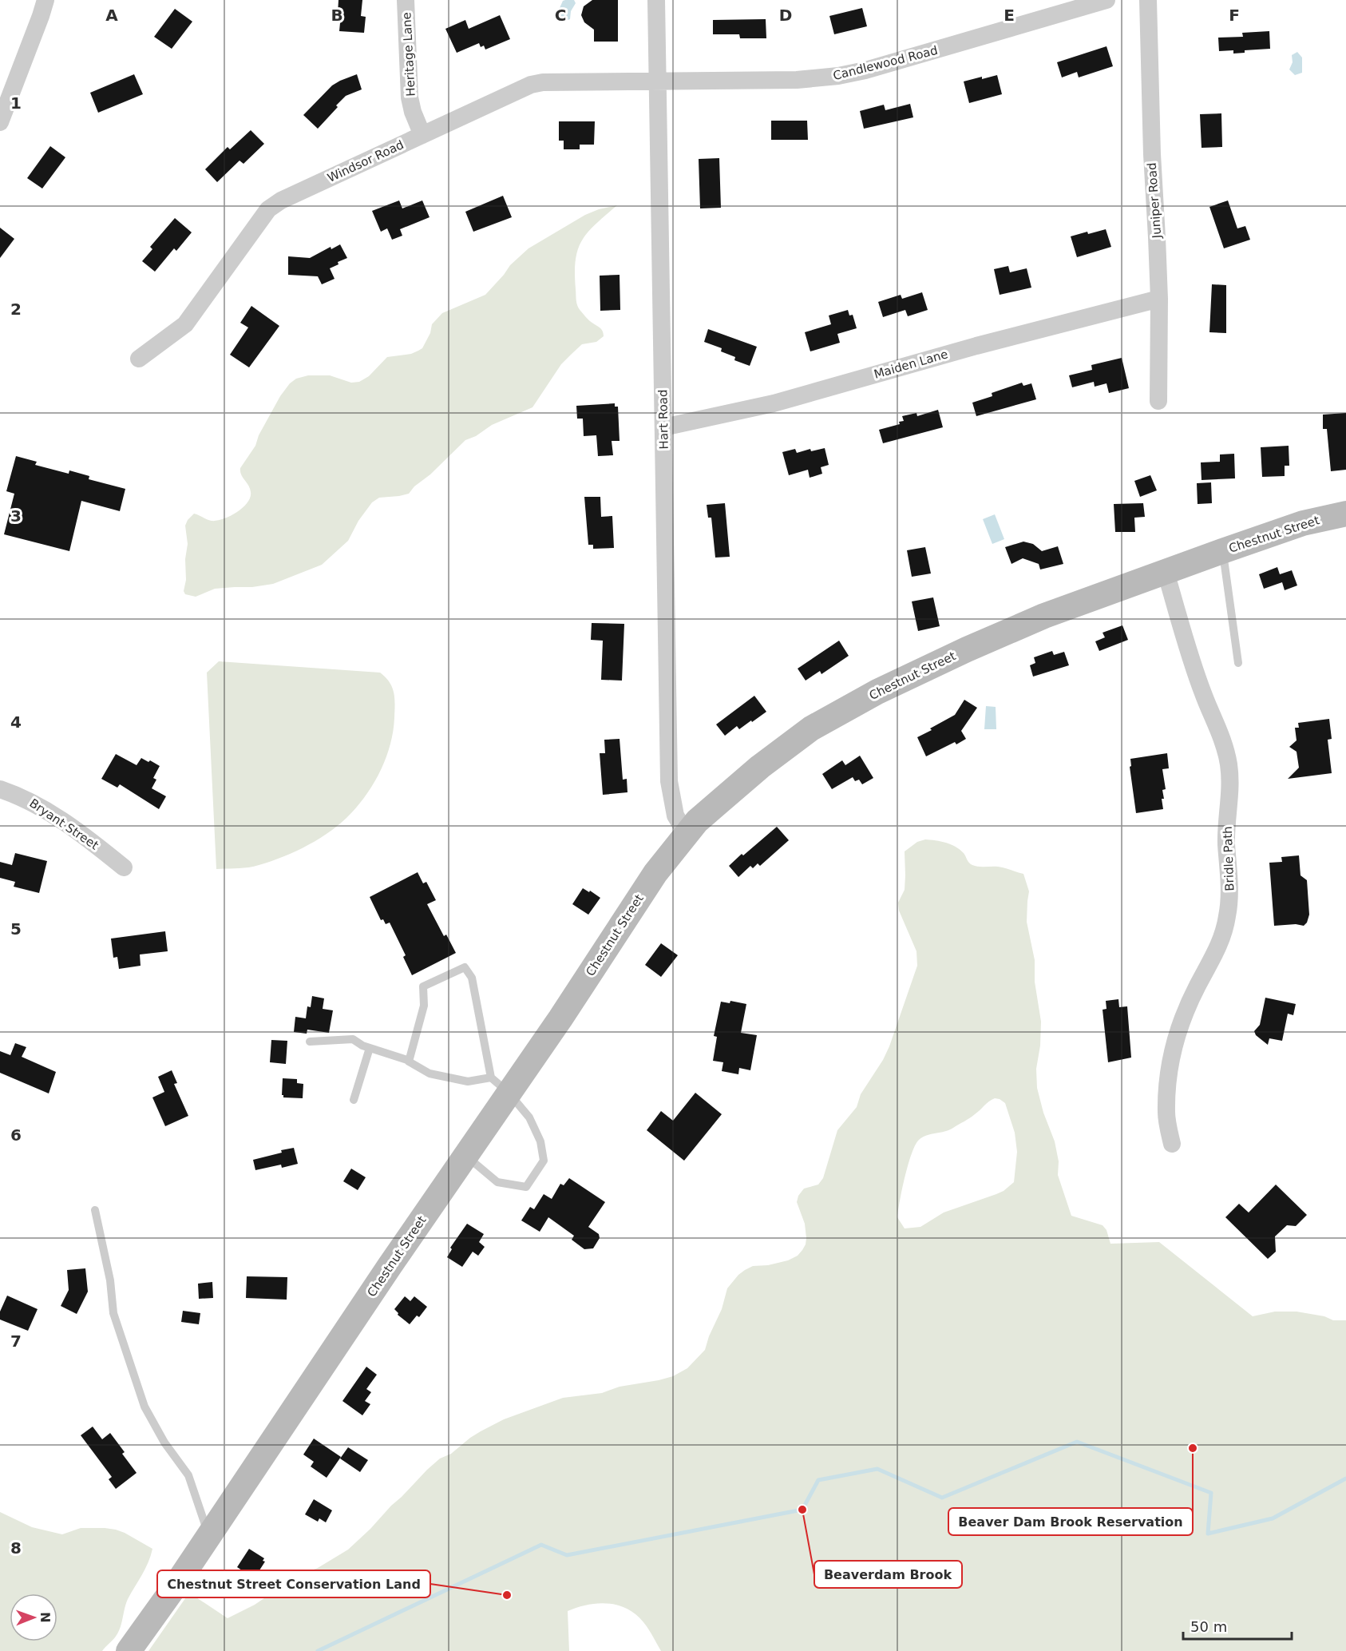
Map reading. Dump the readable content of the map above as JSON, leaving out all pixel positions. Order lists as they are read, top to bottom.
{
  "streets": {
    "street": [
      "Heritage Lane",
      "Candlewood Road",
      "Windsor Road",
      "Juniper Road",
      "Maiden Lane",
      "Hart Road",
      "Chestnut Street",
      "Bryant Street",
      "Bridle Path"
    ]
  },
  "crossings": [
    ["Heritage Lane", "Windsor Road"],
    ["Candlewood Road", "Windsor Road"],
    ["Candlewood Road", "Hart Road"],
    ["Windsor Road", "Hart Road"],
    ["Juniper Road", "Maiden Lane"],
    ["Maiden Lane", "Hart Road"],
    ["Hart Road", "Chestnut Street"],
    ["Chestnut Street", "Bridle Path"]
  ],
  "places": ["Beaver Dam Brook Reservation", "Beaverdam Brook", "Chestnut Street Conservation Land"],
  "scale_bar": "50 m",
  "north": "right",
  "grid": {
    "columns": [
      "A",
      "B",
      "C",
      "D",
      "E",
      "F"
    ],
    "rows": [
      "1",
      "2",
      "3",
      "4",
      "5",
      "6",
      "7",
      "8"
    ]
  }
}
